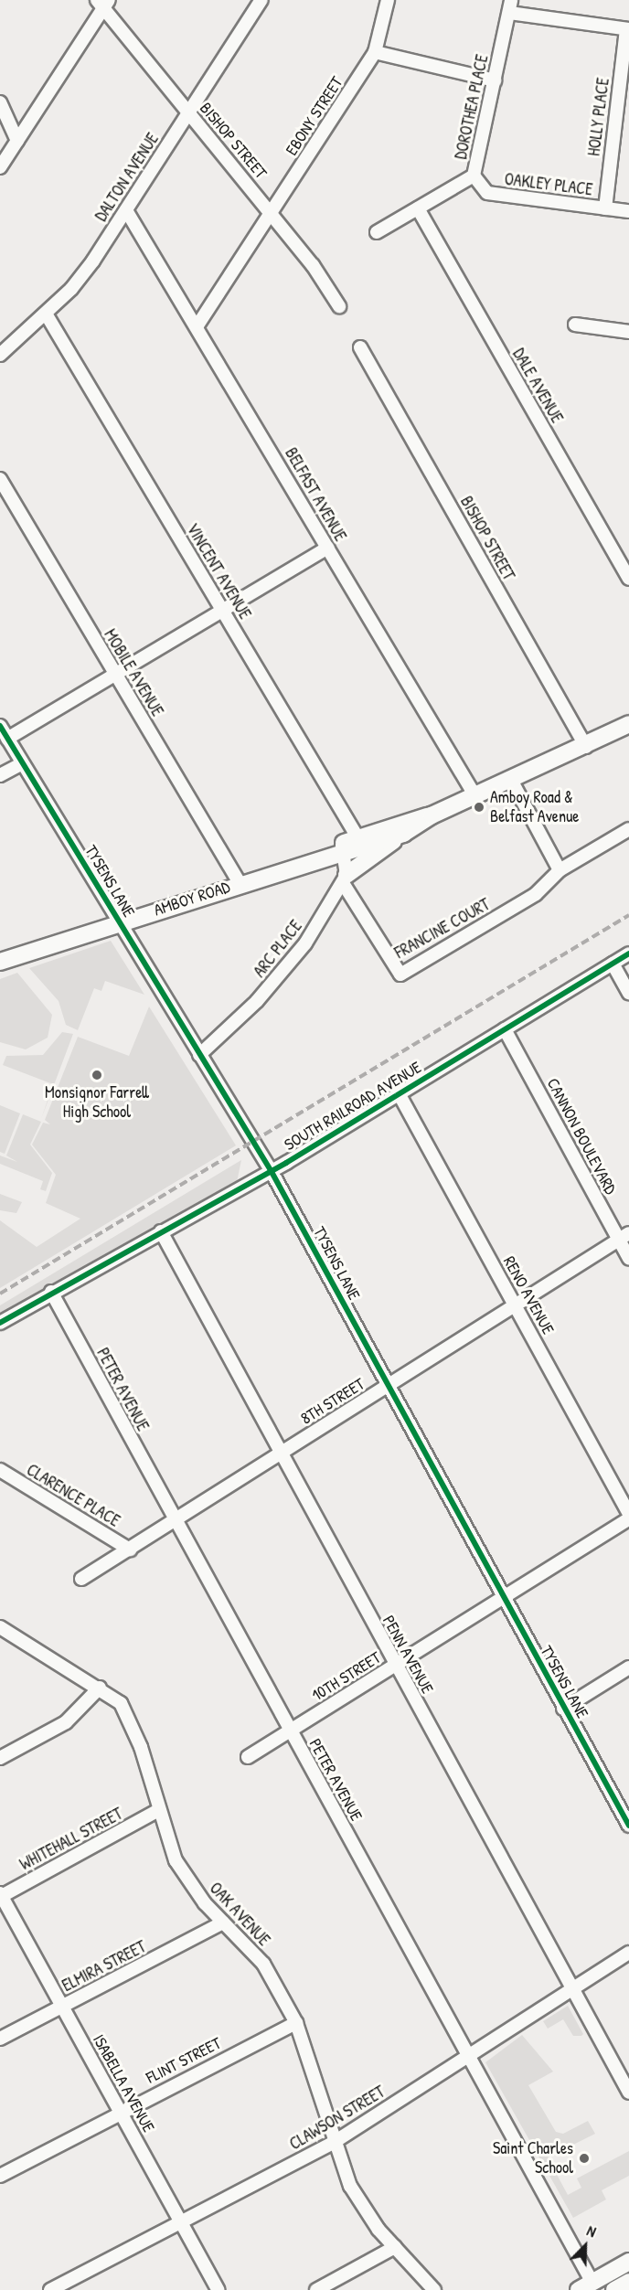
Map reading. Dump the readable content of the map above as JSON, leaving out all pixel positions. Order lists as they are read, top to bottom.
{
  "streets": {
    "main road": ["AMBOY ROAD"],
    "street": [
      "DOROTHEA PLACE",
      "EBONY STREET",
      "HOLLY PLACE",
      "BISHOP STREET",
      "DALTON AVENUE",
      "OAKLEY PLACE",
      "DALE AVENUE",
      "BELFAST AVENUE",
      "VINCENT AVENUE",
      "MOBILE AVENUE",
      "TYSENS LANE",
      "FRANCINE COURT",
      "ARC PLACE",
      "SOUTH RAILROAD AVENUE",
      "CANNON BOULEVARD",
      "RENO AVENUE",
      "PETER AVENUE",
      "8TH STREET",
      "CLARENCE PLACE",
      "PENN AVENUE",
      "10TH STREET",
      "WHITEHALL STREET",
      "OAK AVENUE",
      "ELMIRA STREET",
      "FLINT STREET",
      "ISABELLA AVENUE",
      "CLAWSON STREET"
    ]
  },
  "crossings": [
    ["DOROTHEA PLACE", "OAKLEY PLACE"],
    ["DOROTHEA PLACE", "DALE AVENUE"],
    ["EBONY STREET", "BISHOP STREET"],
    ["EBONY STREET", "BELFAST AVENUE"],
    ["HOLLY PLACE", "OAKLEY PLACE"],
    ["BISHOP STREET", "DALTON AVENUE"],
    ["BISHOP STREET", "AMBOY ROAD"],
    ["DALTON AVENUE", "BELFAST AVENUE"],
    ["DALTON AVENUE", "VINCENT AVENUE"],
    ["BELFAST AVENUE", "AMBOY ROAD"],
    ["VINCENT AVENUE", "AMBOY ROAD"],
    ["MOBILE AVENUE", "AMBOY ROAD"],
    ["TYSENS LANE", "AMBOY ROAD"],
    ["TYSENS LANE", "ARC PLACE"],
    ["TYSENS LANE", "SOUTH RAILROAD AVENUE"],
    ["TYSENS LANE", "8TH STREET"],
    ["TYSENS LANE", "10TH STREET"],
    ["FRANCINE COURT", "ARC PLACE"],
    ["SOUTH RAILROAD AVENUE", "CANNON BOULEVARD"],
    ["SOUTH RAILROAD AVENUE", "RENO AVENUE"],
    ["SOUTH RAILROAD AVENUE", "PETER AVENUE"],
    ["SOUTH RAILROAD AVENUE", "PENN AVENUE"],
    ["CANNON BOULEVARD", "8TH STREET"],
    ["RENO AVENUE", "8TH STREET"],
    ["PETER AVENUE", "8TH STREET"],
    ["PETER AVENUE", "10TH STREET"],
    ["PETER AVENUE", "CLAWSON STREET"],
    ["8TH STREET", "CLARENCE PLACE"],
    ["8TH STREET", "PENN AVENUE"],
    ["PENN AVENUE", "10TH STREET"],
    ["PENN AVENUE", "CLAWSON STREET"],
    ["WHITEHALL STREET", "OAK AVENUE"],
    ["WHITEHALL STREET", "ISABELLA AVENUE"],
    ["OAK AVENUE", "ELMIRA STREET"],
    ["OAK AVENUE", "FLINT STREET"],
    ["OAK AVENUE", "CLAWSON STREET"],
    ["ELMIRA STREET", "ISABELLA AVENUE"],
    ["FLINT STREET", "ISABELLA AVENUE"],
    ["ISABELLA AVENUE", "CLAWSON STREET"]
  ],
  "places": ["Amboy Road & Belfast Avenue", "Monsignor Farrell High School", "Saint Charles School"],
  "north": "top right"
}
